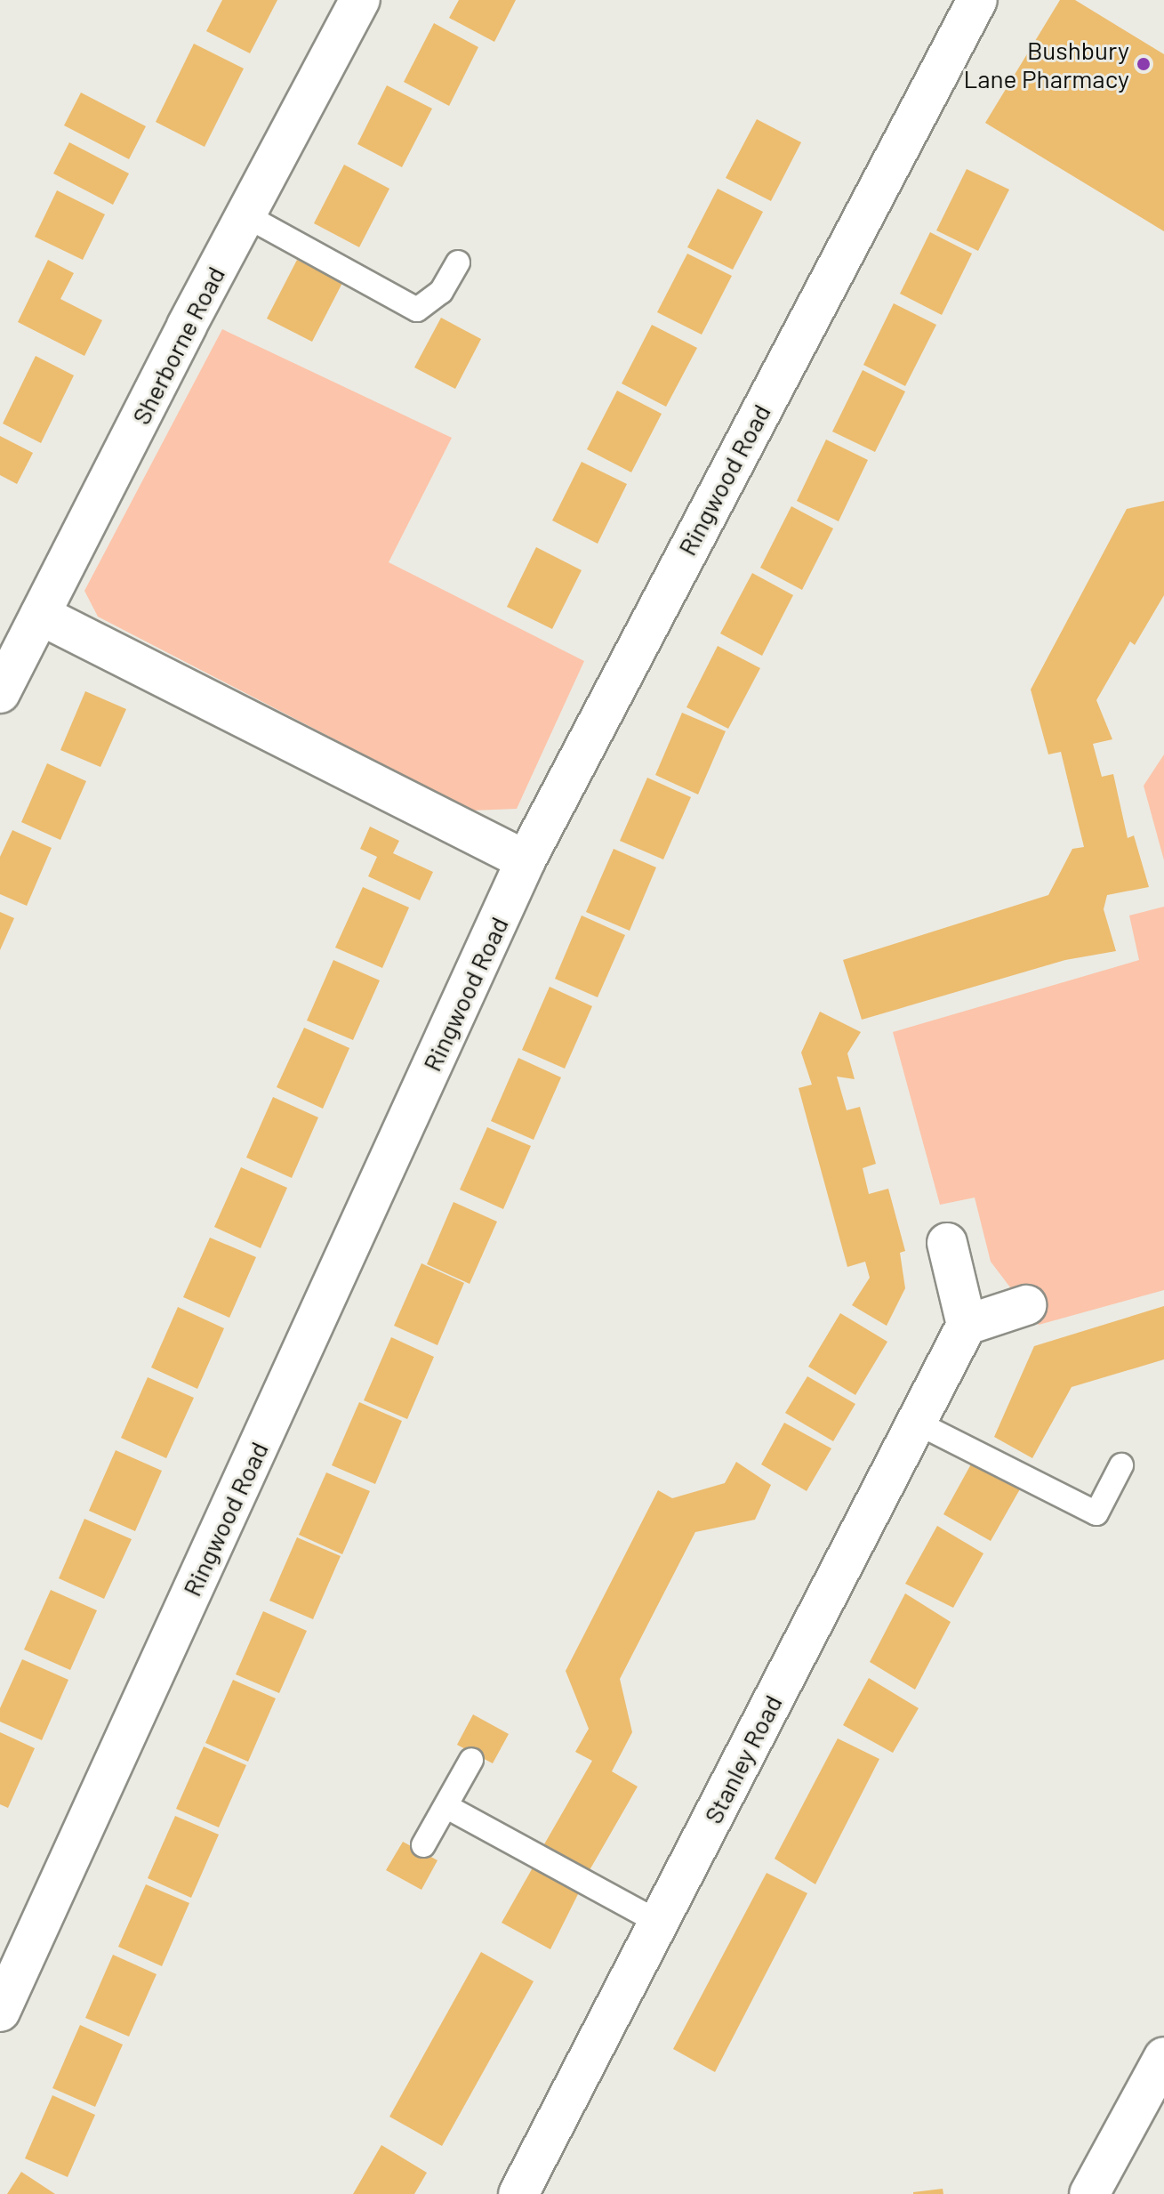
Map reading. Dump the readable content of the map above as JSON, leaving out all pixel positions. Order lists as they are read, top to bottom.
{
  "streets": {
    "street": ["Sherborne Road", "Ringwood Road", "Stanley Road"]
  },
  "places": ["Bushbury Lane Pharmacy"]
}
